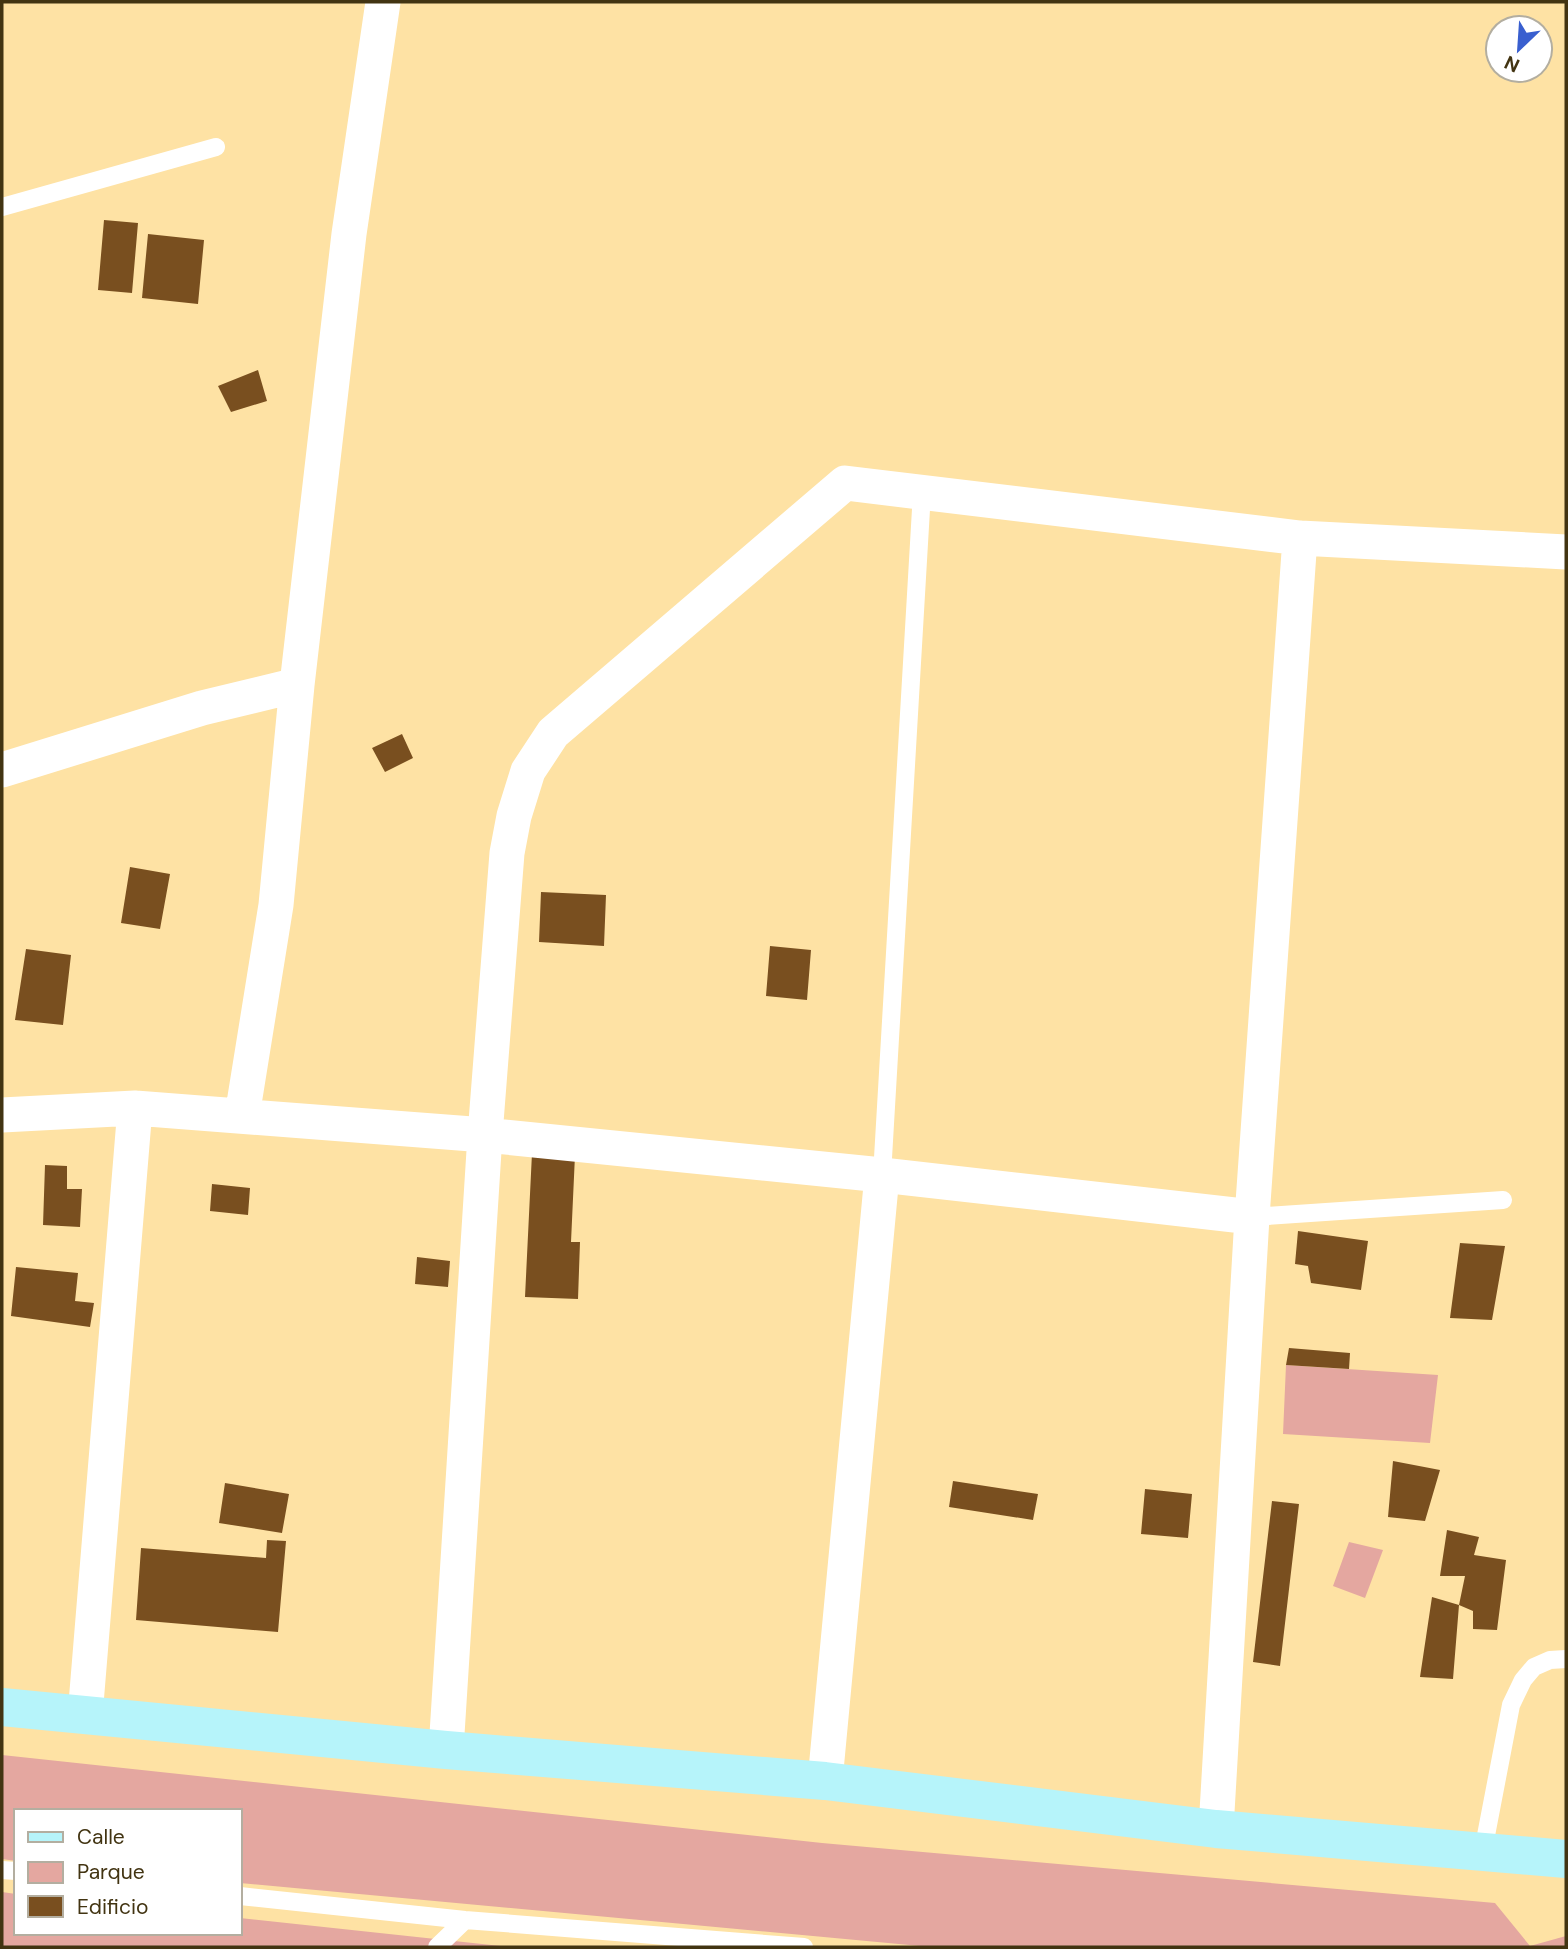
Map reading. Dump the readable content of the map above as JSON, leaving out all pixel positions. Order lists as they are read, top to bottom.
{
  "legend": ["Calle", "Parque", "Edificio"],
  "north": "bottom left"
}
